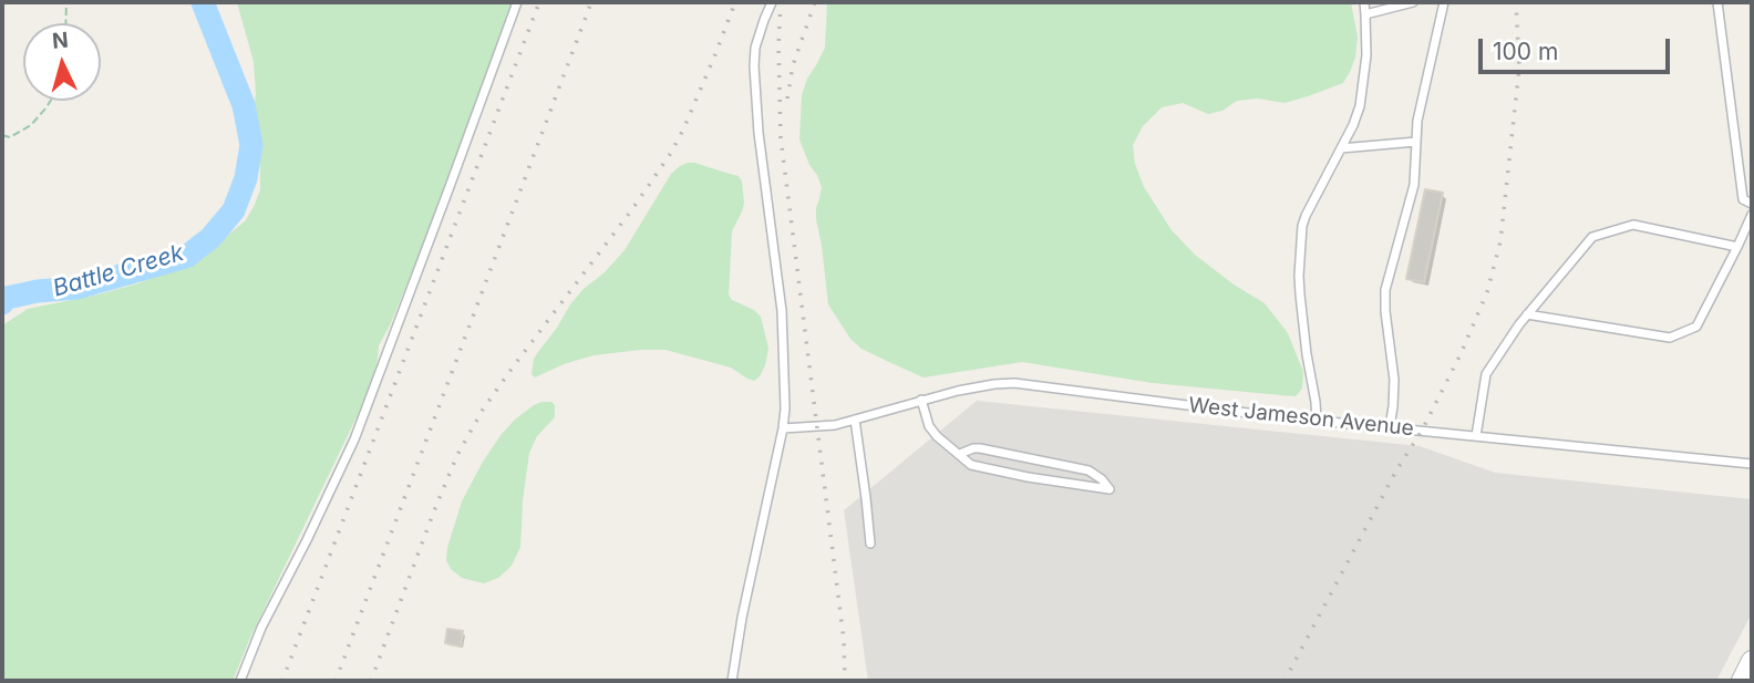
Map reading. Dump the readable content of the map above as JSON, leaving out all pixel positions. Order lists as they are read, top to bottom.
{
  "streets": {
    "lane": ["West Jameson Avenue"]
  },
  "water": ["Battle Creek"],
  "scale_bar": "100 m",
  "north": "top"
}
